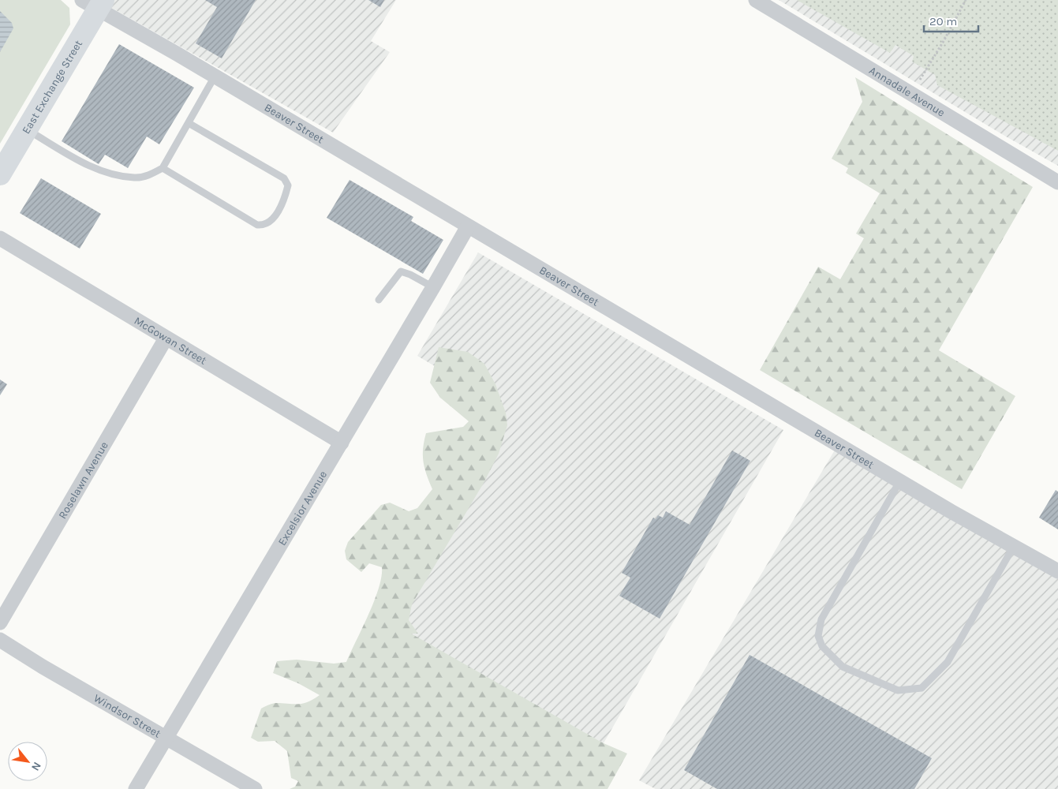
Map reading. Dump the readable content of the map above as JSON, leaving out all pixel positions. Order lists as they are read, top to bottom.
{
  "streets": {
    "main road": ["East Exchange Street"],
    "street": [
      "Annadale Avenue",
      "Beaver Street",
      "McGowan Street",
      "Roselawn Avenue",
      "Excelsior Avenue",
      "Windsor Street"
    ]
  },
  "crossings": [
    ["East Exchange Street", "Beaver Street"],
    ["Beaver Street", "Excelsior Avenue"],
    ["McGowan Street", "Roselawn Avenue"],
    ["McGowan Street", "Excelsior Avenue"],
    ["Excelsior Avenue", "Windsor Street"]
  ],
  "scale_bar": "20 m",
  "north": "bottom right"
}
